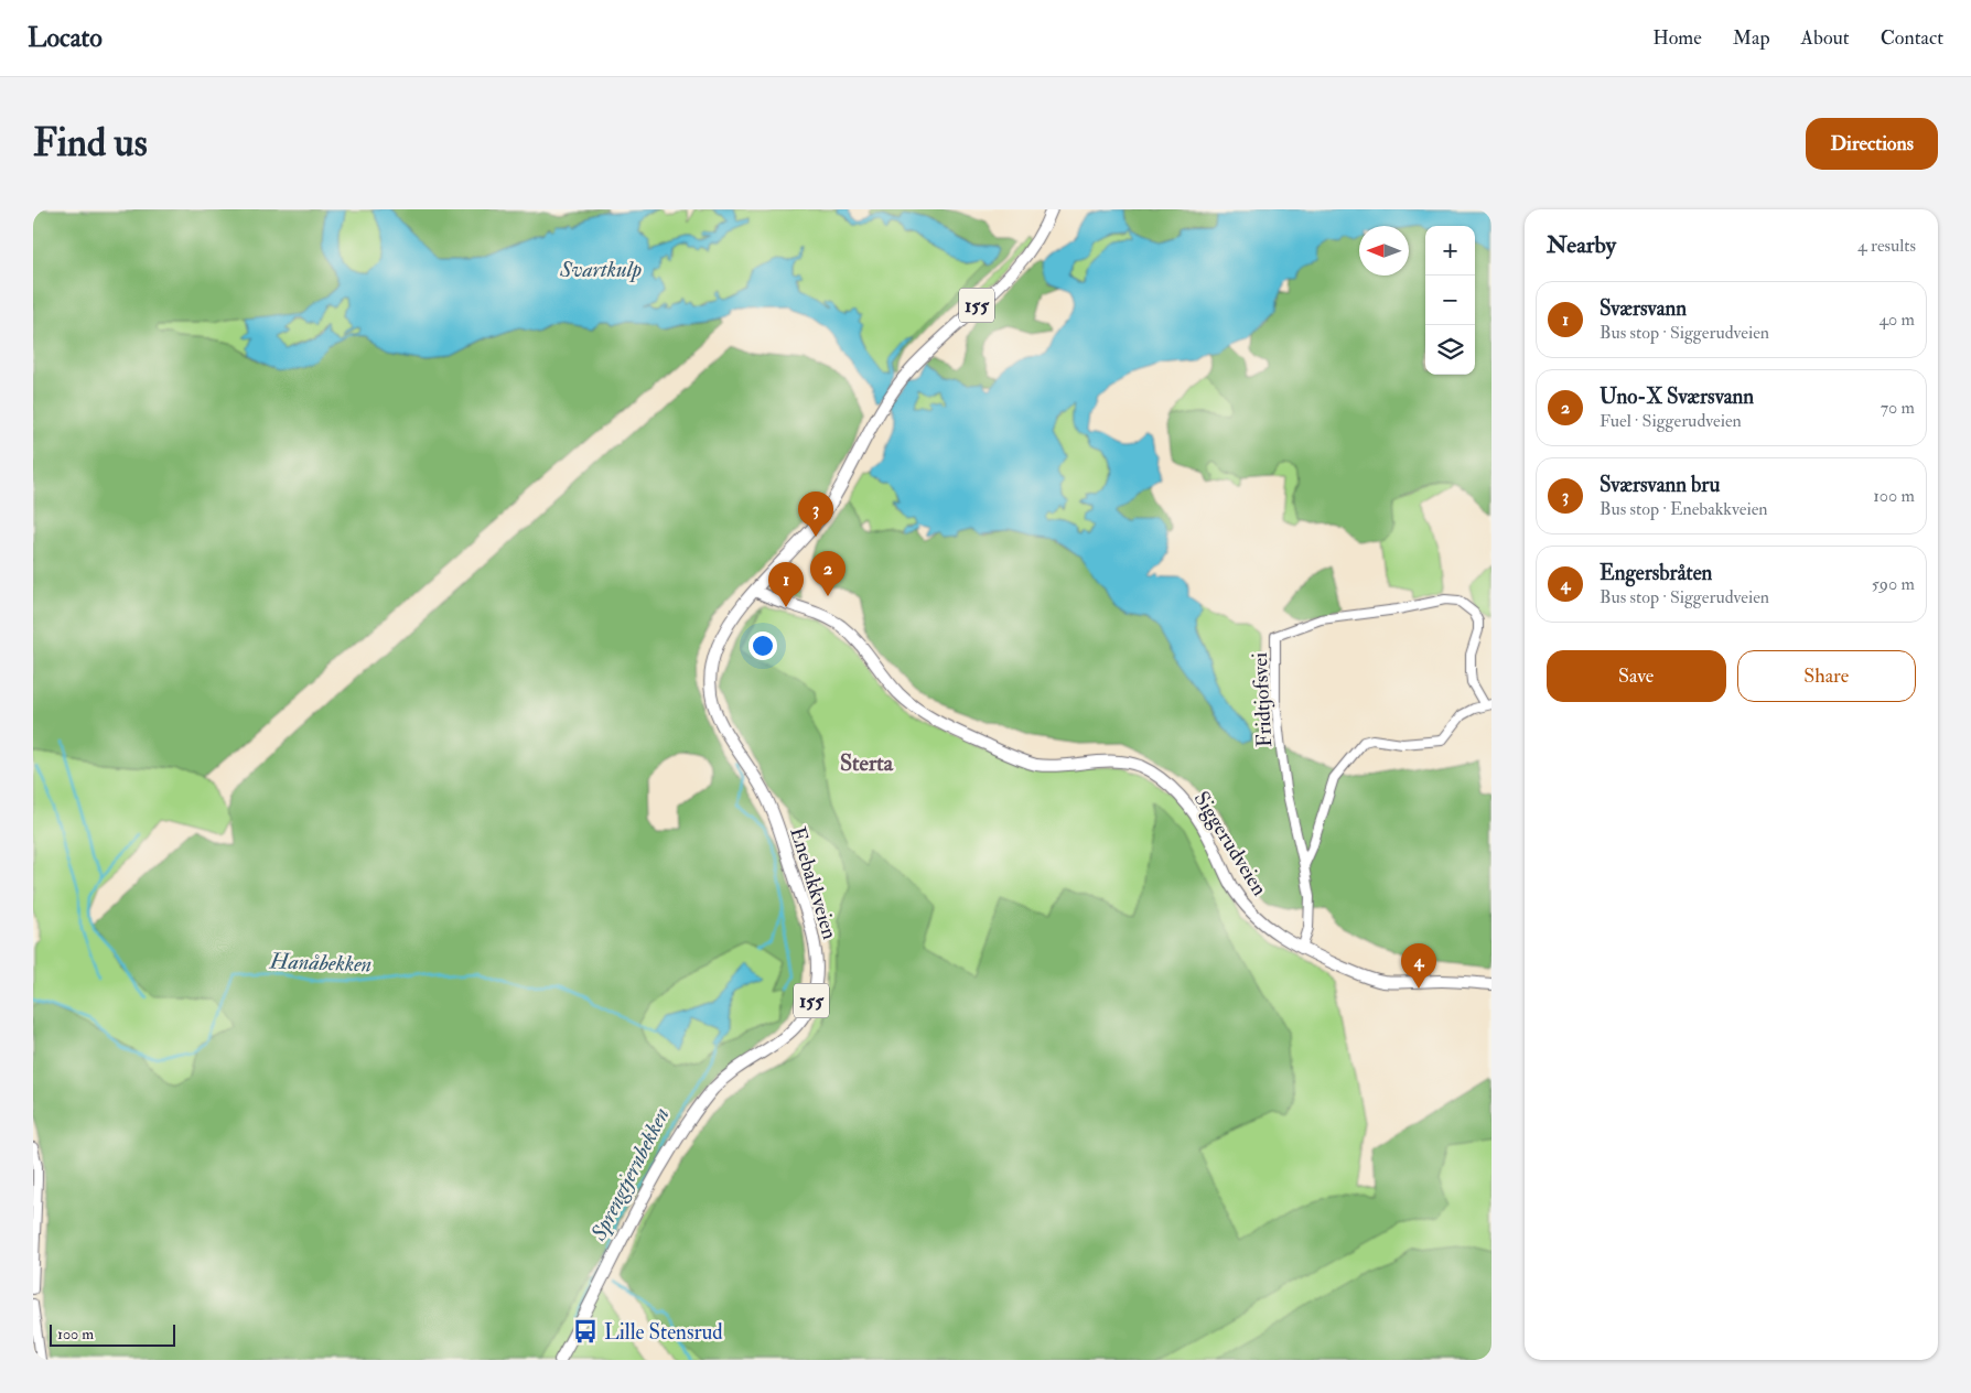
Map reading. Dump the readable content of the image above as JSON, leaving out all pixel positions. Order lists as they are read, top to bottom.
{
  "streets": {
    "main road": ["155", "Siggerudveien", "Enebakkveien"],
    "street": ["Fridtjofsvei"]
  },
  "crossings": [
    ["Fridtjofsvei", "Siggerudveien"],
    ["Siggerudveien", "Enebakkveien"]
  ],
  "districts": ["Sterta"],
  "water": ["Svartkulp", "Hanåbekken", "Sprengtjernbekken"],
  "places": {
    "bus stop": ["Lille Stensrud"]
  },
  "scale_bar": "100 m",
  "north": "left",
  "page": {
    "header": "Locato",
    "nav": [
      "Home",
      "Map",
      "About",
      "Contact"
    ],
    "buttons": [
      "Directions",
      ["Save", "Share"]
    ],
    "title": "Find us",
    "heading": ["Nearby", "4 results"],
    "map_buttons": ["+", "−"],
    "list": [
      {
        "mark": "1",
        "name": "Sværsvann",
        "note": "Bus stop · Siggerudveien",
        "value": "40 m"
      },
      {
        "mark": "2",
        "name": "Uno-X Sværsvann",
        "note": "Fuel · Siggerudveien",
        "value": "70 m"
      },
      {
        "mark": "3",
        "name": "Sværsvann bru",
        "note": "Bus stop · Enebakkveien",
        "value": "100 m"
      },
      {
        "mark": "4",
        "name": "Engersbråten",
        "note": "Bus stop · Siggerudveien",
        "value": "590 m"
      }
    ],
    "pins": [
      "3",
      "2",
      "1",
      "4"
    ],
    "scale": "100 m"
  }
}
